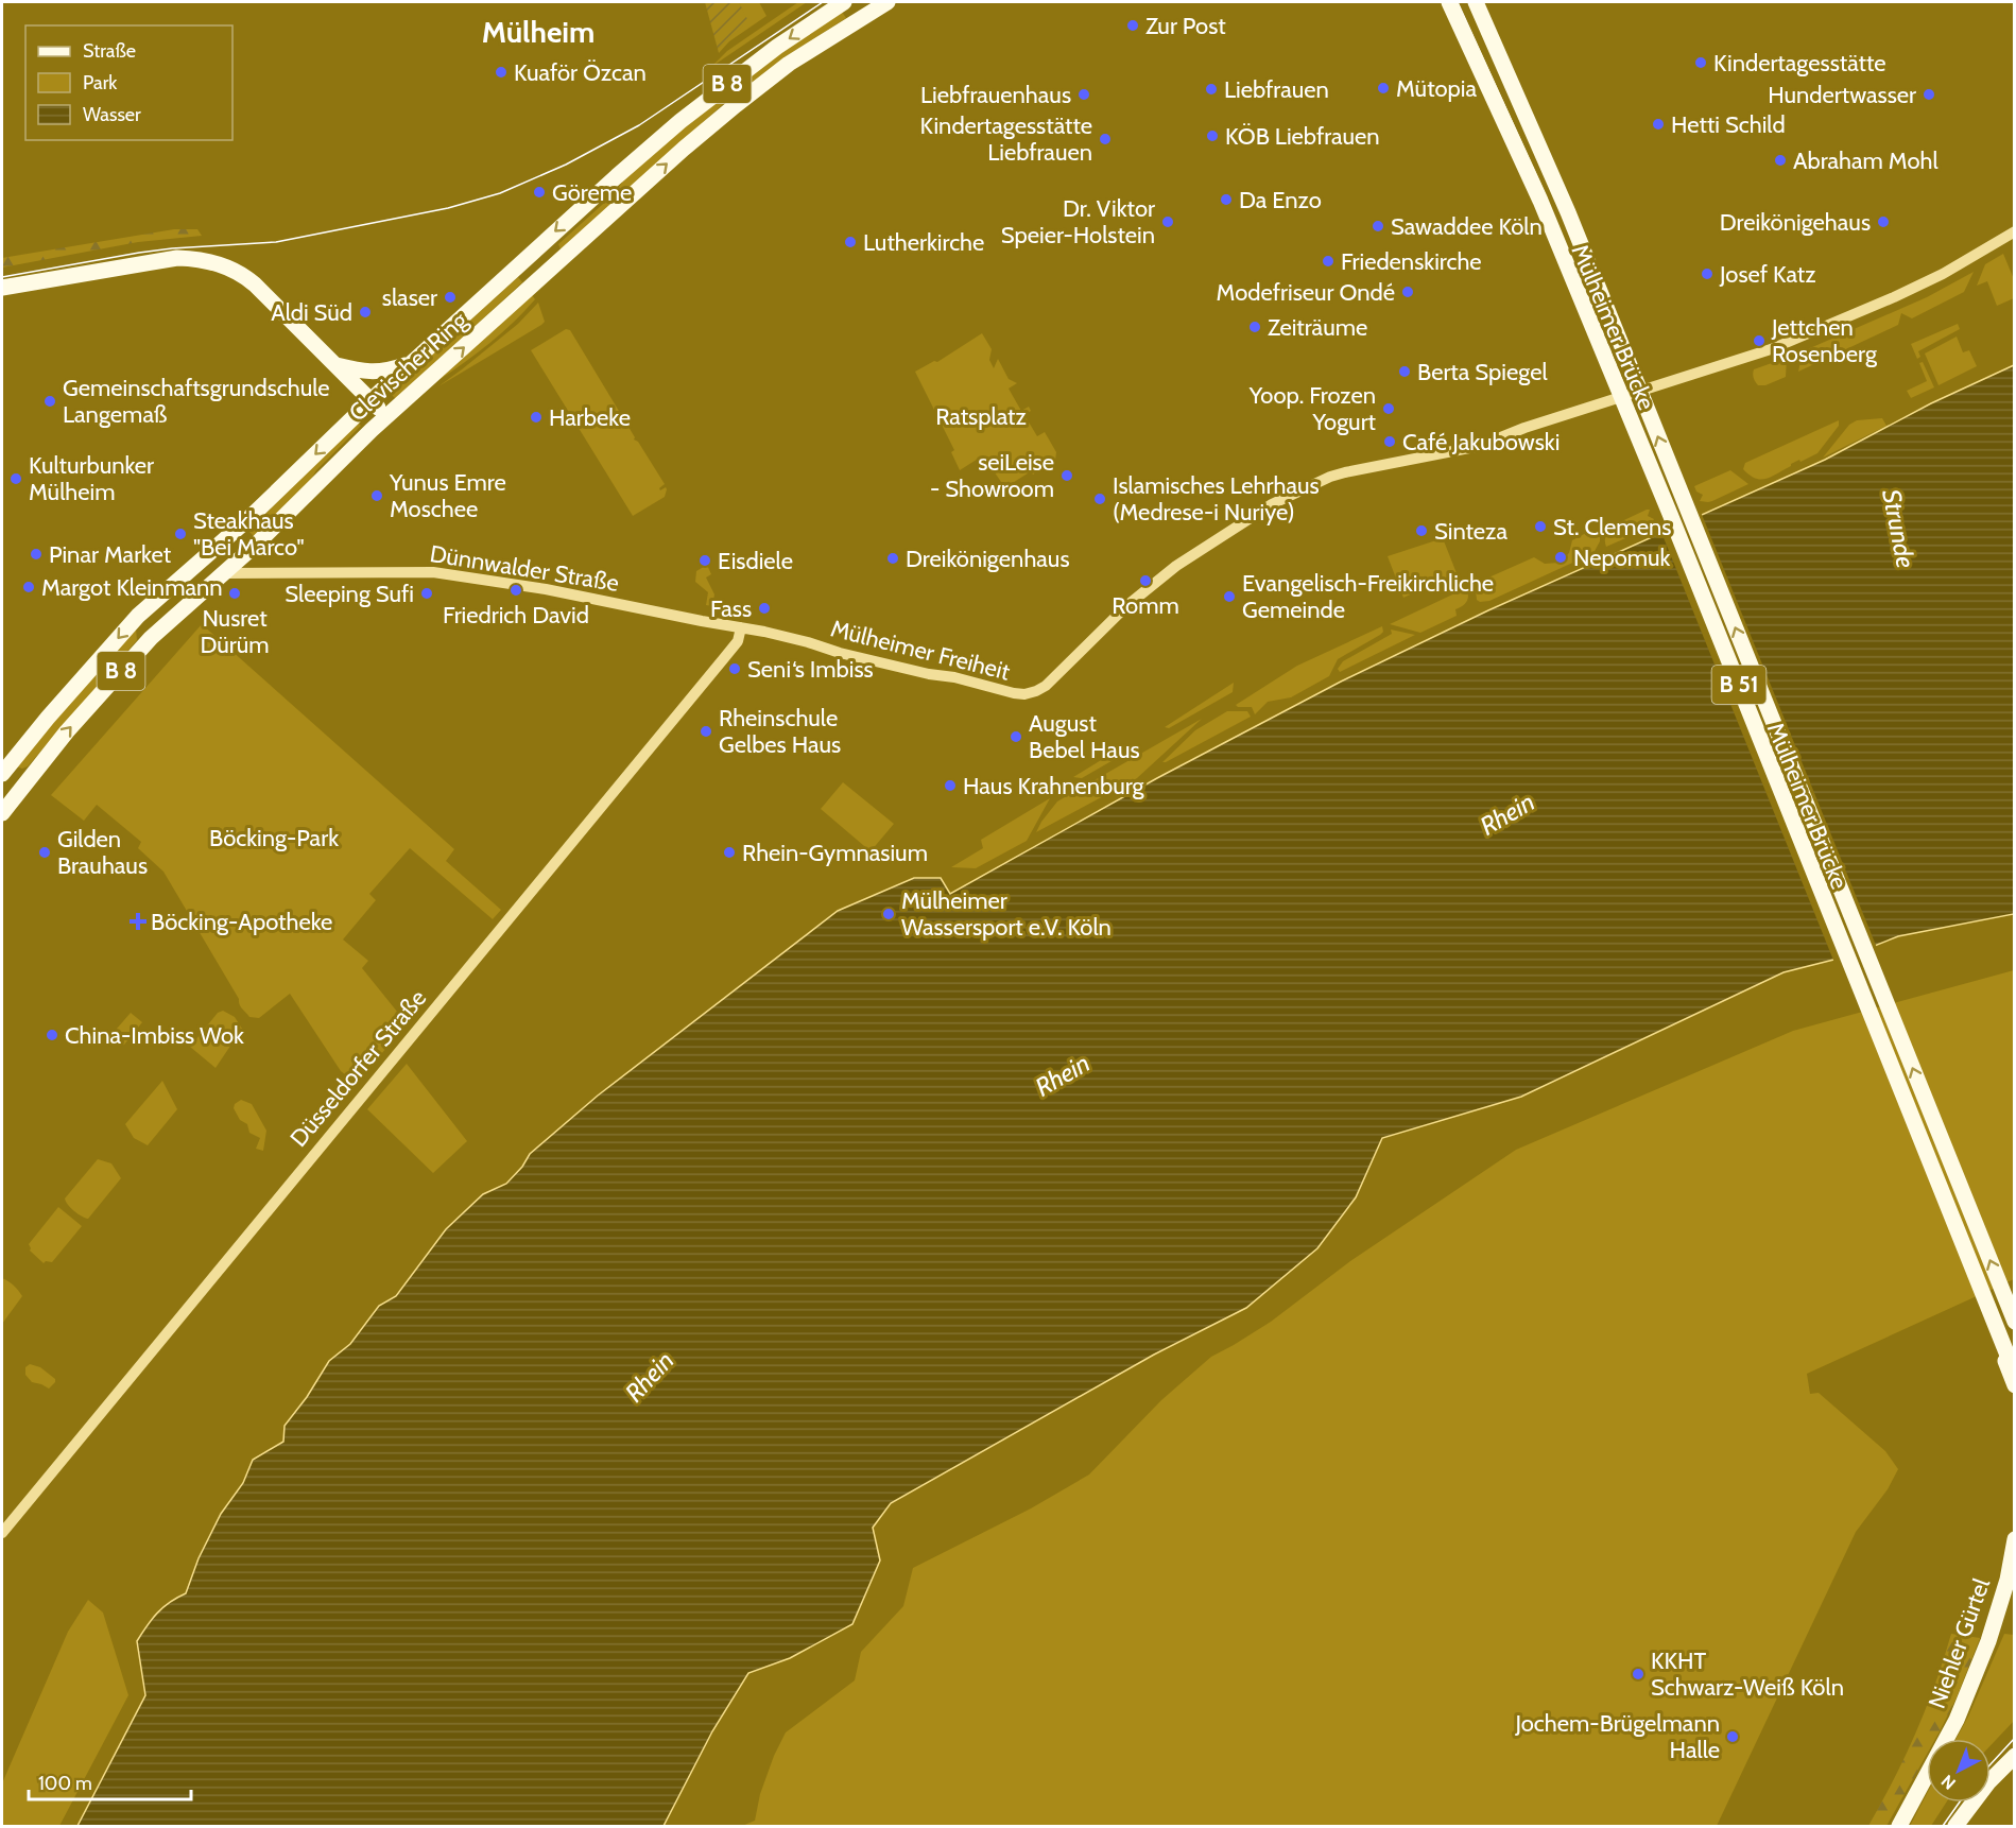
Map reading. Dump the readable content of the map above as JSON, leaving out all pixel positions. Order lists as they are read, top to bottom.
{
  "streets": {
    "main road": [
      "B 8",
      "Mülheimer Brücke",
      "Clevischer Ring",
      "B 51",
      "Niehler Gürtel"
    ],
    "street": ["Dünnwalder Straße", "Mülheimer Freiheit", "Düsseldorfer Straße"]
  },
  "crossings": [
    ["Clevischer Ring", "Dünnwalder Straße"],
    ["Dünnwalder Straße", "Mülheimer Freiheit"],
    ["Dünnwalder Straße", "Düsseldorfer Straße"],
    ["Mülheimer Freiheit", "Düsseldorfer Straße"]
  ],
  "districts": ["Mülheim"],
  "water": ["Strunde", "Rhein"],
  "parks": ["Ratsplatz", "Böcking-Park"],
  "places": {
    "other": [
      "Zur Post",
      "Kindertagesstätte",
      "Kuaför Özcan",
      "Mütopia",
      "Liebfrauen",
      "Liebfrauenhaus",
      "Hundertwasser",
      "Hetti Schild",
      "KÖB Liebfrauen",
      "Kindertagesstätte Liebfrauen",
      "Abraham Mohl",
      "Göreme",
      "Da Enzo",
      "Dr. Viktor Speier-Holstein",
      "Dreikönigehaus",
      "Sawaddee Köln",
      "Lutherkirche",
      "Friedenskirche",
      "Josef Katz",
      "Modefriseur Ondé",
      "slaser",
      "Aldi Süd",
      "Zeiträume",
      "Jettchen Rosenberg",
      "Berta Spiegel",
      "Gemeinschaftsgrundschule Langemaß",
      "Yoop. Frozen Yogurt",
      "Harbeke",
      "Café Jakubowski",
      "seiLeise - Showroom",
      "Kulturbunker Mülheim",
      "Yunus Emre Moschee",
      "Islamisches Lehrhaus (Medrese-i Nuriye)",
      "St. Clemens",
      "Sinteza",
      "Steakhaus \"Bei Marco\"",
      "Pinar Market",
      "Nepomuk",
      "Dreikönigenhaus",
      "Eisdiele",
      "Romm",
      "Margot Kleinmann",
      "Friedrich David",
      "Nusret Dürüm",
      "Sleeping Sufi",
      "Evangelisch-Freikirchliche Gemeinde",
      "Fass",
      "Seni‘s Imbiss",
      "Rheinschule Gelbes Haus",
      "August Bebel Haus",
      "Haus Krahnenburg",
      "Gilden Brauhaus",
      "Rhein-Gymnasium",
      "Mülheimer Wassersport e.V. Köln",
      "China-Imbiss Wok",
      "KKHT Schwarz-Weiß Köln",
      "Jochem-Brügelmann Halle"
    ],
    "health": ["Böcking-Apotheke"]
  },
  "legend": ["Straße", "Park", "Wasser"],
  "scale_bar": "100 m",
  "north": "bottom left"
}
